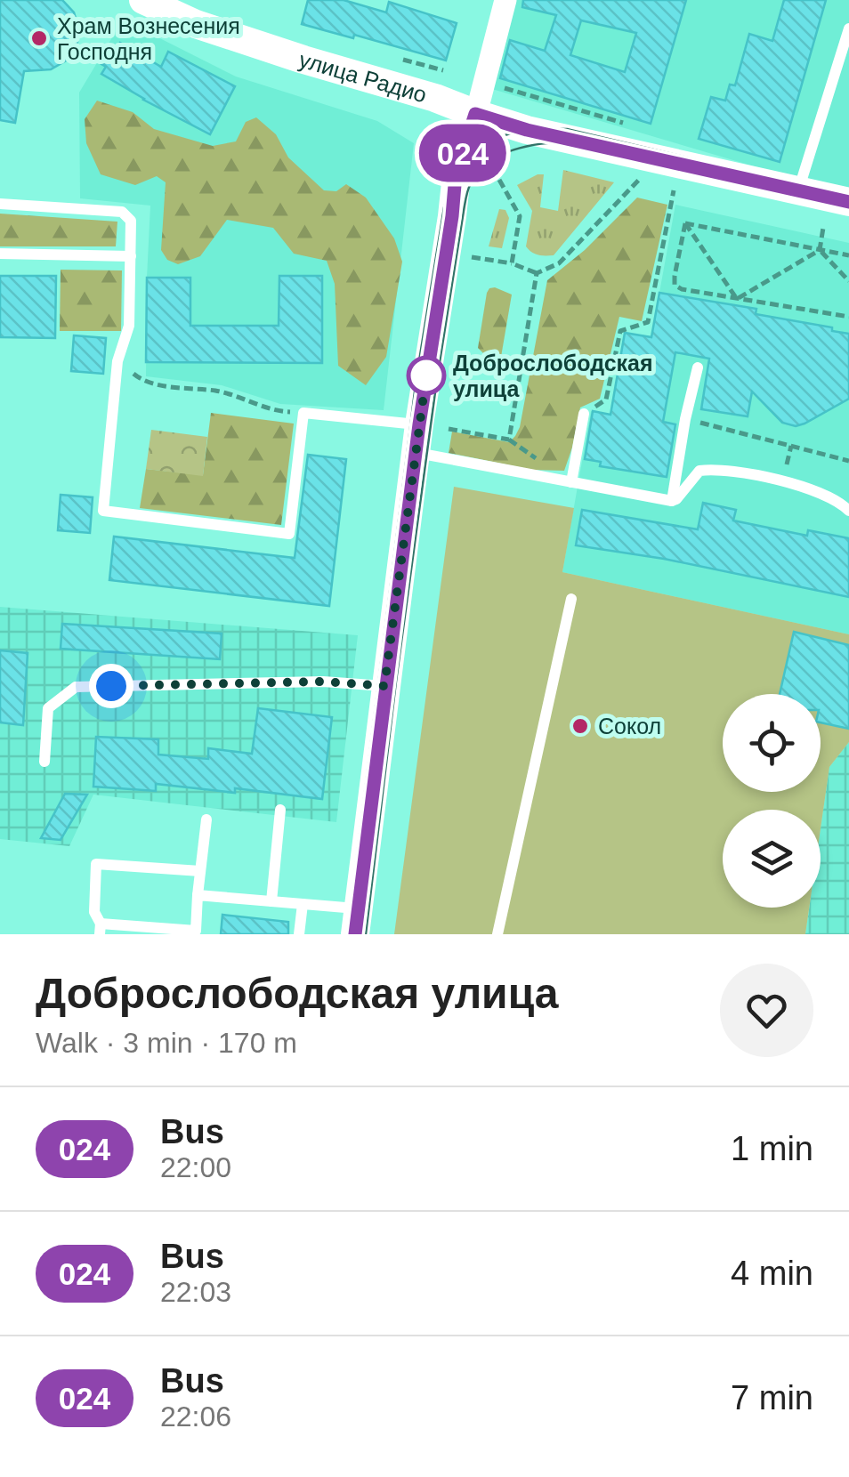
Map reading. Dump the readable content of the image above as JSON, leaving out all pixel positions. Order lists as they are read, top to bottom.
{
  "streets": {
    "street": ["улица Радио"]
  },
  "places": ["Храм Вознесения Господня", "Доброслободская улица", "Сокол"],
  "lines": ["bus line 024"],
  "page": {
    "on_map": "024",
    "heading": ["Доброслободская улица", "Walk · 3 min · 170 m"],
    "list": [
      {
        "mark": "024",
        "name": "Bus",
        "note": "22:00",
        "value": "1 min"
      },
      {
        "mark": "024",
        "name": "Bus",
        "note": "22:03",
        "value": "4 min"
      },
      {
        "mark": "024",
        "name": "Bus",
        "note": "22:06",
        "value": "7 min"
      }
    ]
  }
}
